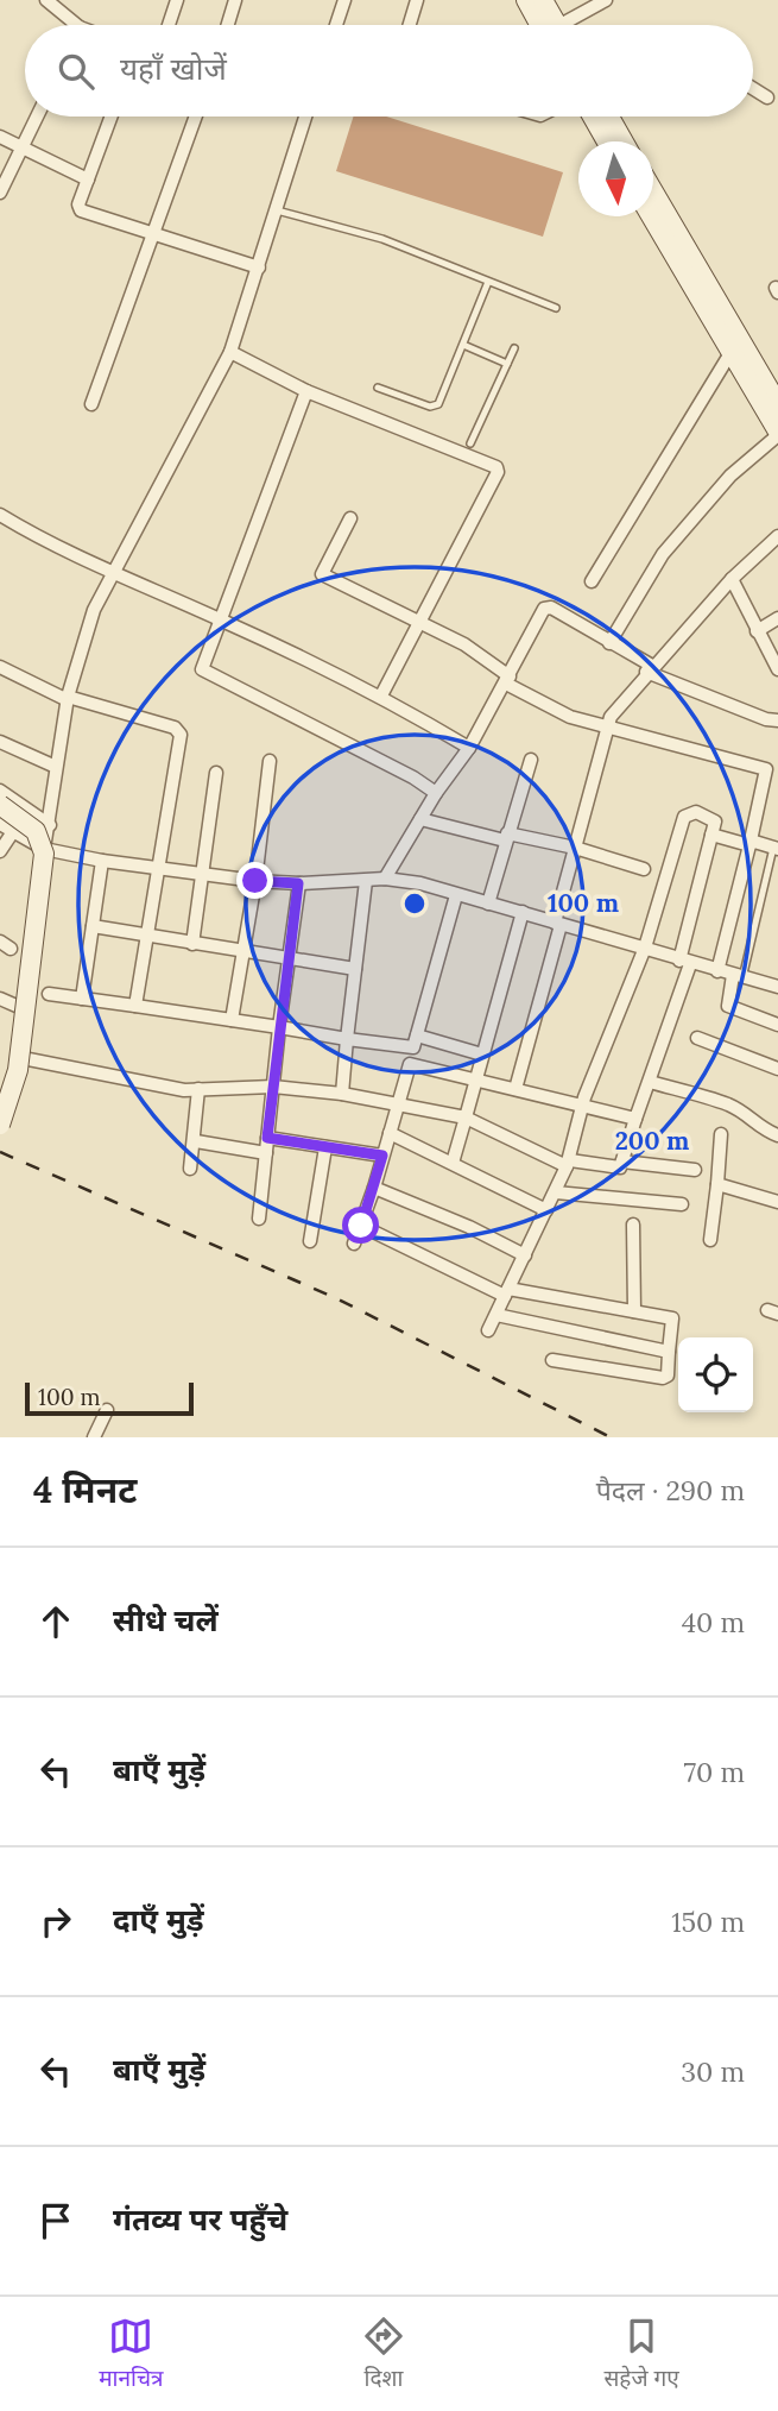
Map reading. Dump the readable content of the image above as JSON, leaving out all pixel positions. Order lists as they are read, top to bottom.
{
  "scale_bar": "100 m",
  "north": "bottom",
  "page": {
    "search": "यहाँ खोजें",
    "scale": "100 m",
    "heading": ["4 मिनट", "पैदल · 290 m"],
    "list": [
      ["सीधे चलें", "40 m"],
      ["बाएँ मुड़ें", "70 m"],
      ["दाएँ मुड़ें", "150 m"],
      ["बाएँ मुड़ें", "30 m"],
      "गंतव्य पर पहुँचे"
    ],
    "nav": ["मानचित्र", "दिशा", "सहेजे गए"]
  },
  "rings": ["100 m", "200 m"]
}
